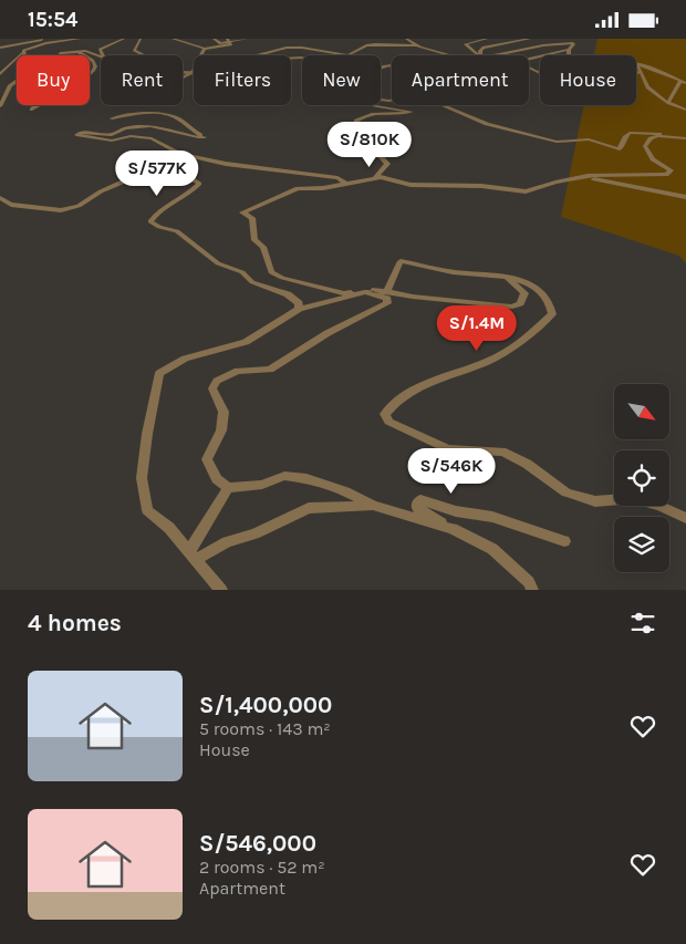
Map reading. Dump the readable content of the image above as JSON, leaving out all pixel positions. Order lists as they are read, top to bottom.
{
  "north": "bottom right",
  "page": {
    "status": "15:54",
    "chip": [
      "Buy",
      "Rent",
      "Filters",
      "New",
      "Apartment",
      "House"
    ],
    "price": [
      "S/810K",
      "S/577K",
      "S/1.4M",
      "S/546K"
    ],
    "heading": "4 homes",
    "list": [
      {
        "name": "S/1,400,000",
        "note": "5 rooms · 143 m² · House"
      },
      {
        "name": "S/546,000",
        "note": "2 rooms · 52 m² · Apartment"
      }
    ]
  }
}
